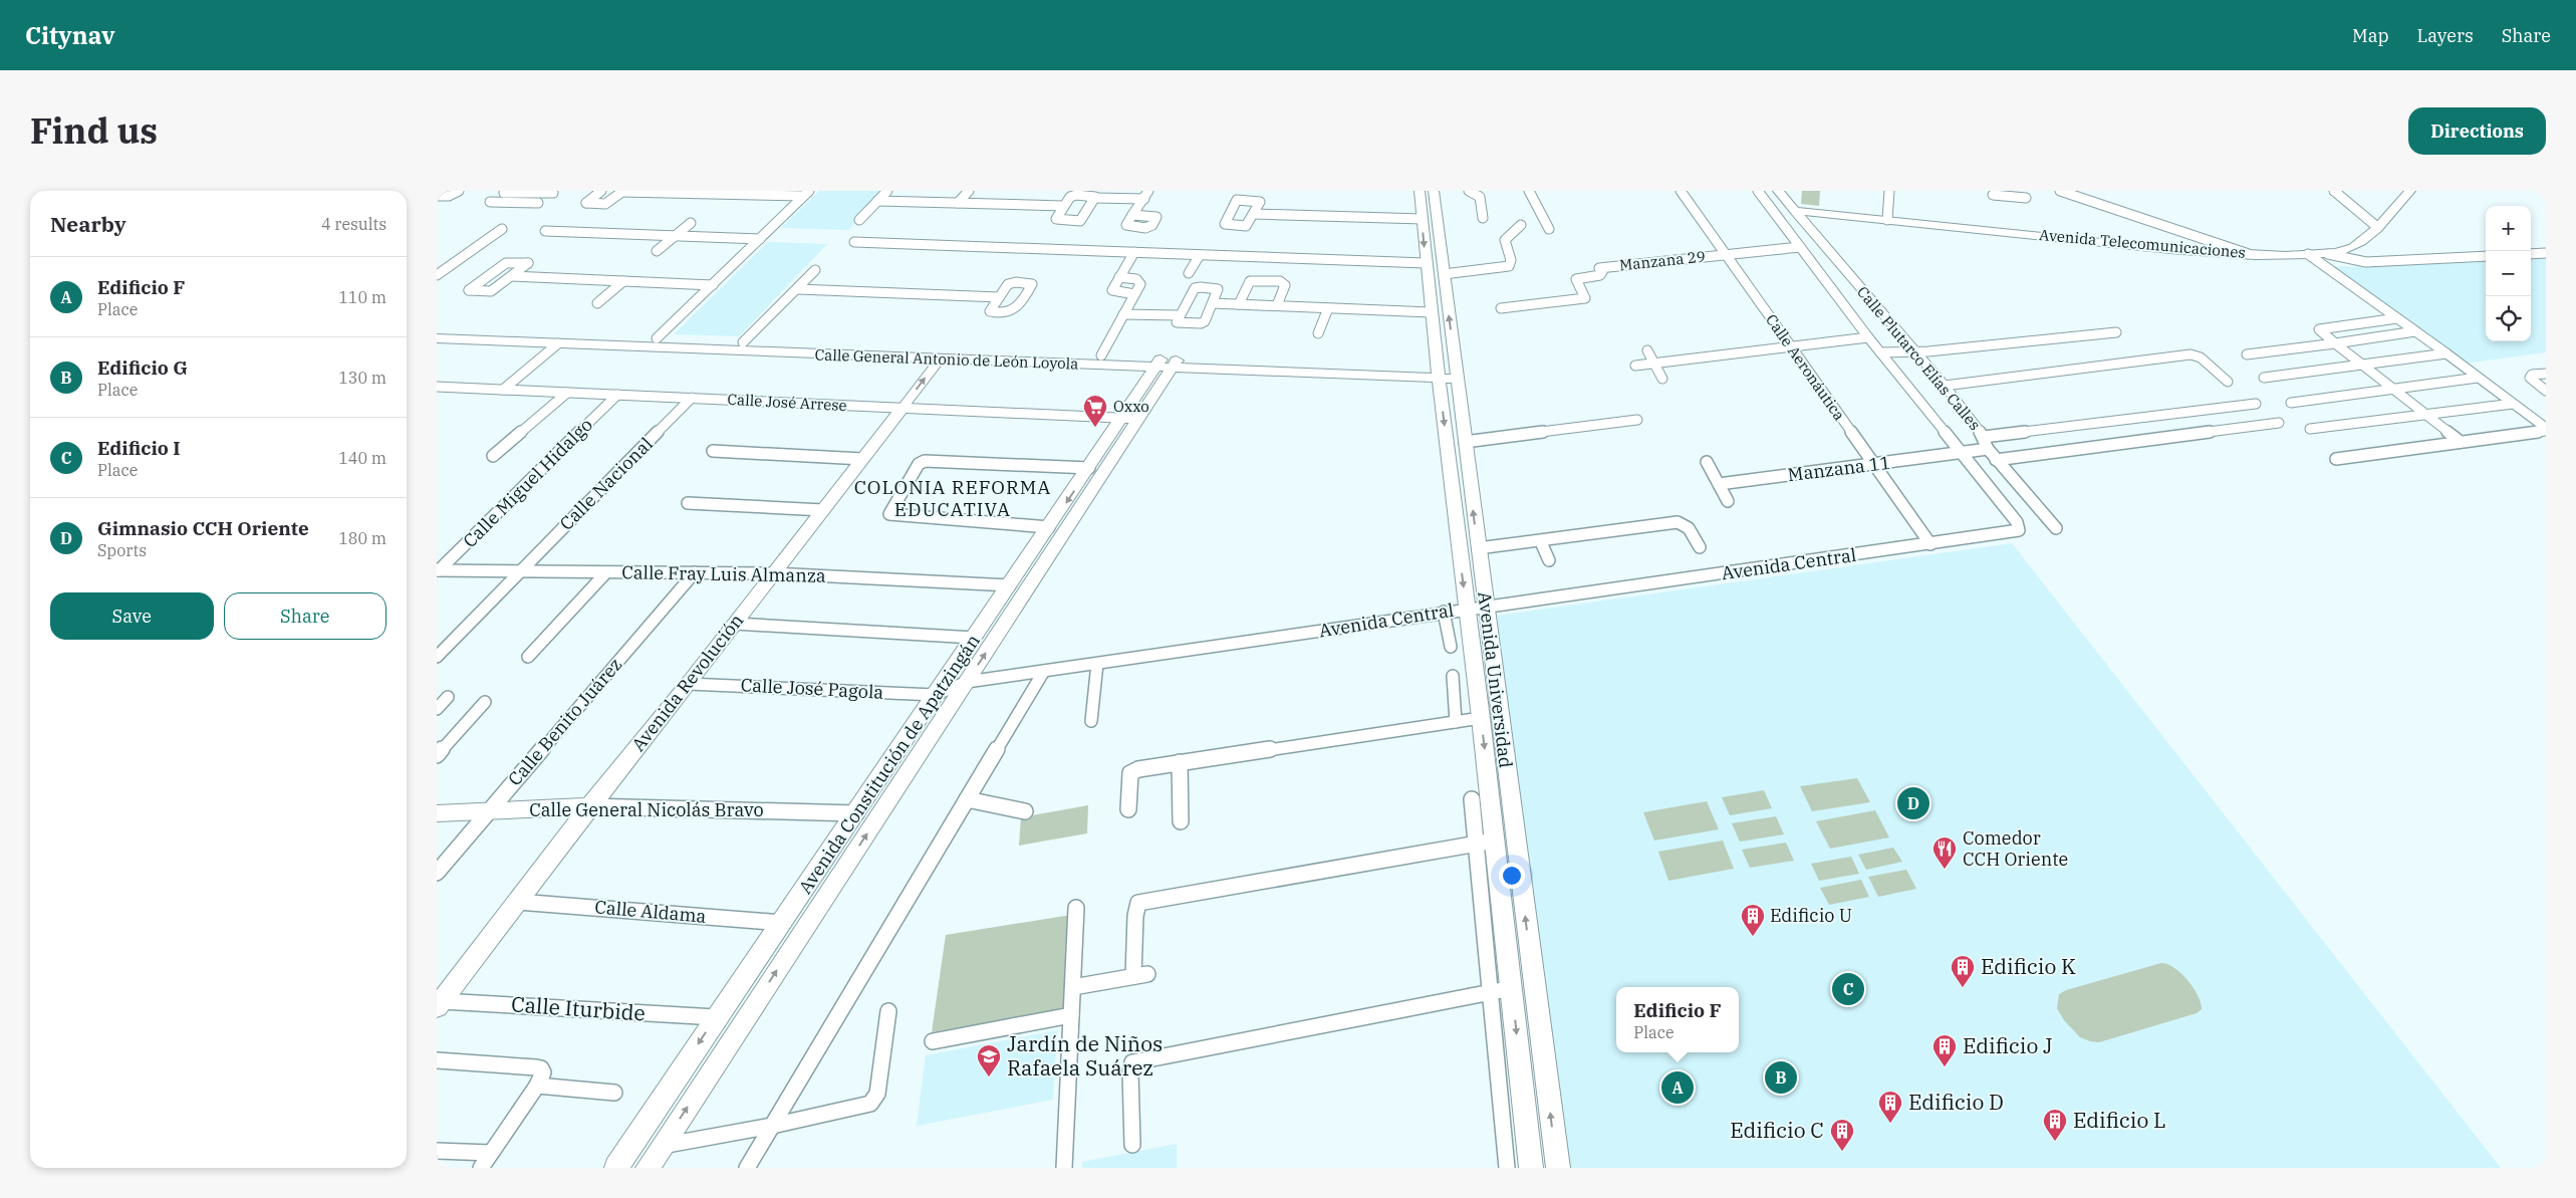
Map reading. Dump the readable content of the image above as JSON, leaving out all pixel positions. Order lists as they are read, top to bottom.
{
  "streets": {
    "street": [
      "Avenida Telecomunicaciones",
      "Manzana 29",
      "Calle Plutarco Elías Calles",
      "Calle General Antonio de León Loyola",
      "Calle Aeronáutica",
      "Calle José Arrese",
      "Manzana 11",
      "Calle Miguel Hidalgo",
      "Calle Nacional",
      "Avenida Central",
      "Calle Fray Luis Almanza",
      "Avenida Universidad",
      "Avenida Revolución",
      "Calle José Pagola",
      "Calle Benito Juárez",
      "Avenida Constitución de Apatzingán",
      "Calle General Nicolás Bravo",
      "Calle Aldama",
      "Calle Iturbide"
    ]
  },
  "crossings": [
    ["Avenida Telecomunicaciones", "Calle Plutarco Elías Calles"],
    ["Manzana 29", "Calle Plutarco Elías Calles"],
    ["Manzana 29", "Calle Aeronáutica"],
    ["Calle Plutarco Elías Calles", "Manzana 11"],
    ["Calle Plutarco Elías Calles", "Avenida Central"],
    ["Calle General Antonio de León Loyola", "Avenida Universidad"],
    ["Calle General Antonio de León Loyola", "Avenida Revolución"],
    ["Calle General Antonio de León Loyola", "Avenida Constitución de Apatzingán"],
    ["Calle Aeronáutica", "Manzana 11"],
    ["Calle Aeronáutica", "Avenida Central"],
    ["Calle José Arrese", "Calle Miguel Hidalgo"],
    ["Calle José Arrese", "Calle Nacional"],
    ["Calle José Arrese", "Avenida Revolución"],
    ["Calle José Arrese", "Avenida Constitución de Apatzingán"],
    ["Calle Miguel Hidalgo", "Calle Fray Luis Almanza"],
    ["Calle Nacional", "Calle Fray Luis Almanza"],
    ["Avenida Central", "Avenida Universidad"],
    ["Avenida Central", "Calle José Pagola"],
    ["Avenida Central", "Avenida Constitución de Apatzingán"],
    ["Calle Fray Luis Almanza", "Avenida Revolución"],
    ["Calle Fray Luis Almanza", "Calle Benito Juárez"],
    ["Calle Fray Luis Almanza", "Avenida Constitución de Apatzingán"],
    ["Avenida Revolución", "Calle José Pagola"],
    ["Avenida Revolución", "Calle General Nicolás Bravo"],
    ["Avenida Revolución", "Calle Aldama"],
    ["Avenida Revolución", "Calle Iturbide"],
    ["Calle José Pagola", "Avenida Constitución de Apatzingán"],
    ["Calle Benito Juárez", "Calle General Nicolás Bravo"],
    ["Avenida Constitución de Apatzingán", "Calle General Nicolás Bravo"],
    ["Avenida Constitución de Apatzingán", "Calle Aldama"],
    ["Avenida Constitución de Apatzingán", "Calle Iturbide"]
  ],
  "districts": ["COLONIA REFORMA EDUCATIVA"],
  "places": {
    "supermarket": ["Oxxo"],
    "restaurant": ["Comedor CCH Oriente"],
    "building": [
      "Edificio U",
      "Edificio K",
      "Edificio J",
      "Edificio D",
      "Edificio L",
      "Edificio C"
    ],
    "school or university": ["Jardín de Niños Rafaela Suárez"]
  },
  "page": {
    "header": "Citynav",
    "nav": ["Map", "Layers", "Share"],
    "title": "Find us",
    "buttons": [
      "Directions",
      ["Save", "Share"]
    ],
    "heading": ["Nearby", "4 results"],
    "map_buttons": ["+", "−"],
    "list": [
      {
        "mark": "A",
        "name": "Edificio F",
        "note": "Place",
        "value": "110 m"
      },
      {
        "mark": "B",
        "name": "Edificio G",
        "note": "Place",
        "value": "130 m"
      },
      {
        "mark": "C",
        "name": "Edificio I",
        "note": "Place",
        "value": "140 m"
      },
      {
        "mark": "D",
        "name": "Gimnasio CCH Oriente",
        "note": "Sports",
        "value": "180 m"
      }
    ],
    "pins": [
      "D",
      "C",
      "B",
      "A"
    ],
    "popup": ["Edificio F", "Place"]
  }
}
